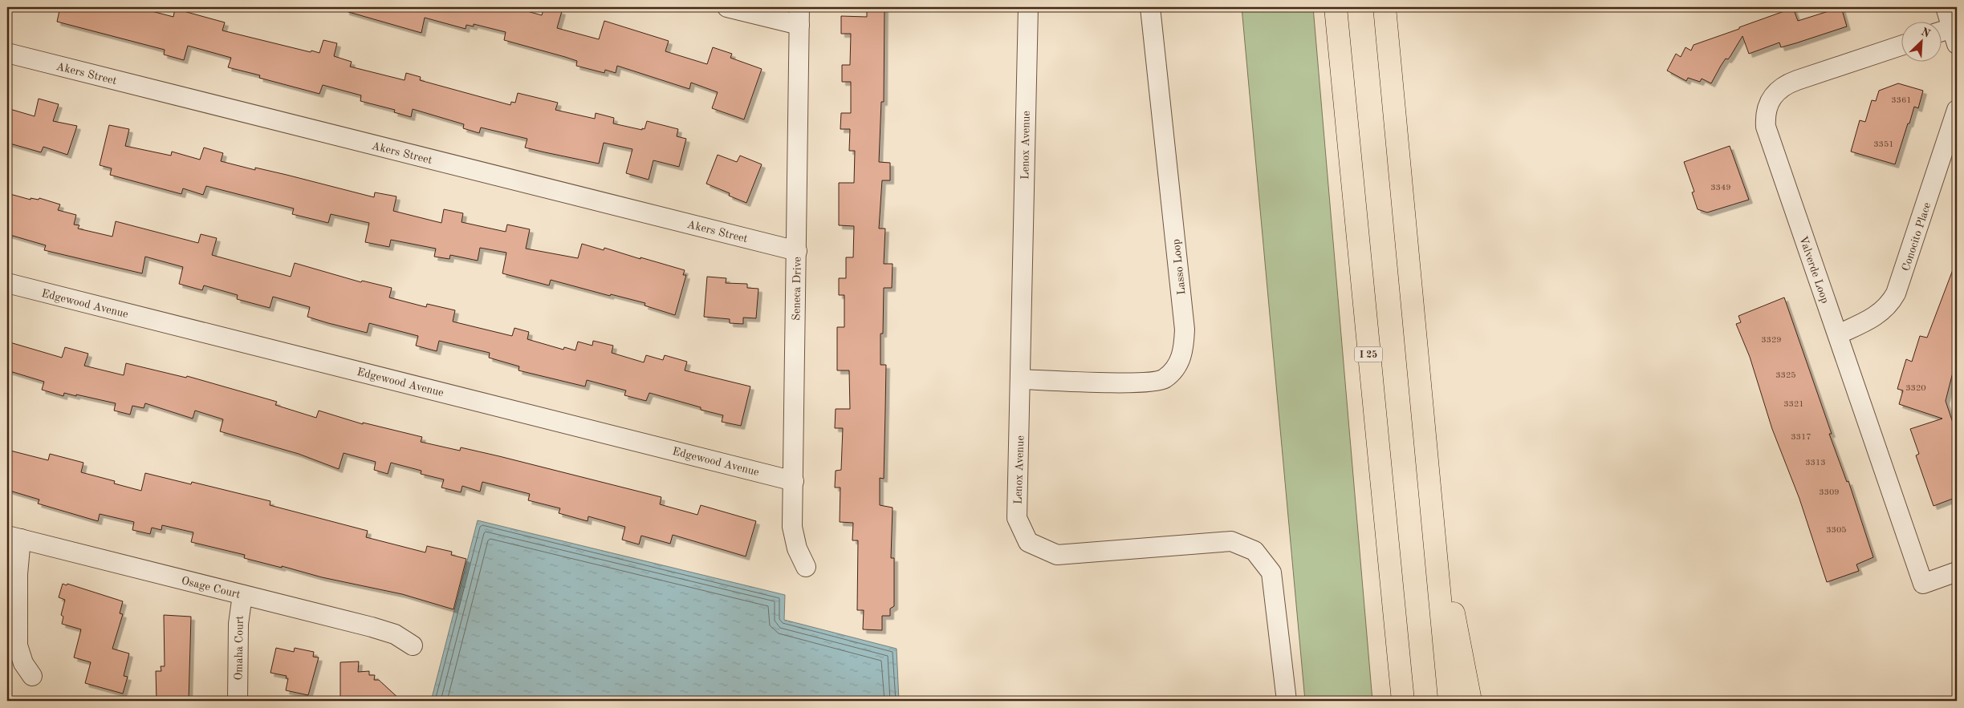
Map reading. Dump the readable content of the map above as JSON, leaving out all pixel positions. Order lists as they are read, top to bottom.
{
  "streets": {
    "highway": ["I 25"],
    "street": [
      "Akers Street",
      "Lenox Avenue",
      "Conocito Place",
      "Lasso Loop",
      "Valverde Loop",
      "Seneca Drive",
      "Edgewood Avenue",
      "Osage Court",
      "Omaha Court"
    ]
  },
  "crossings": [
    ["Akers Street", "Seneca Drive"],
    ["Lenox Avenue", "Lasso Loop"],
    ["Conocito Place", "Valverde Loop"],
    ["Seneca Drive", "Edgewood Avenue"],
    ["Osage Court", "Omaha Court"]
  ],
  "house_numbers": [
    "3361",
    "3351",
    "3349",
    "3329",
    "3325",
    "3320",
    "3321",
    "3317",
    "3313",
    "3309",
    "3305"
  ],
  "north": "top right"
}
